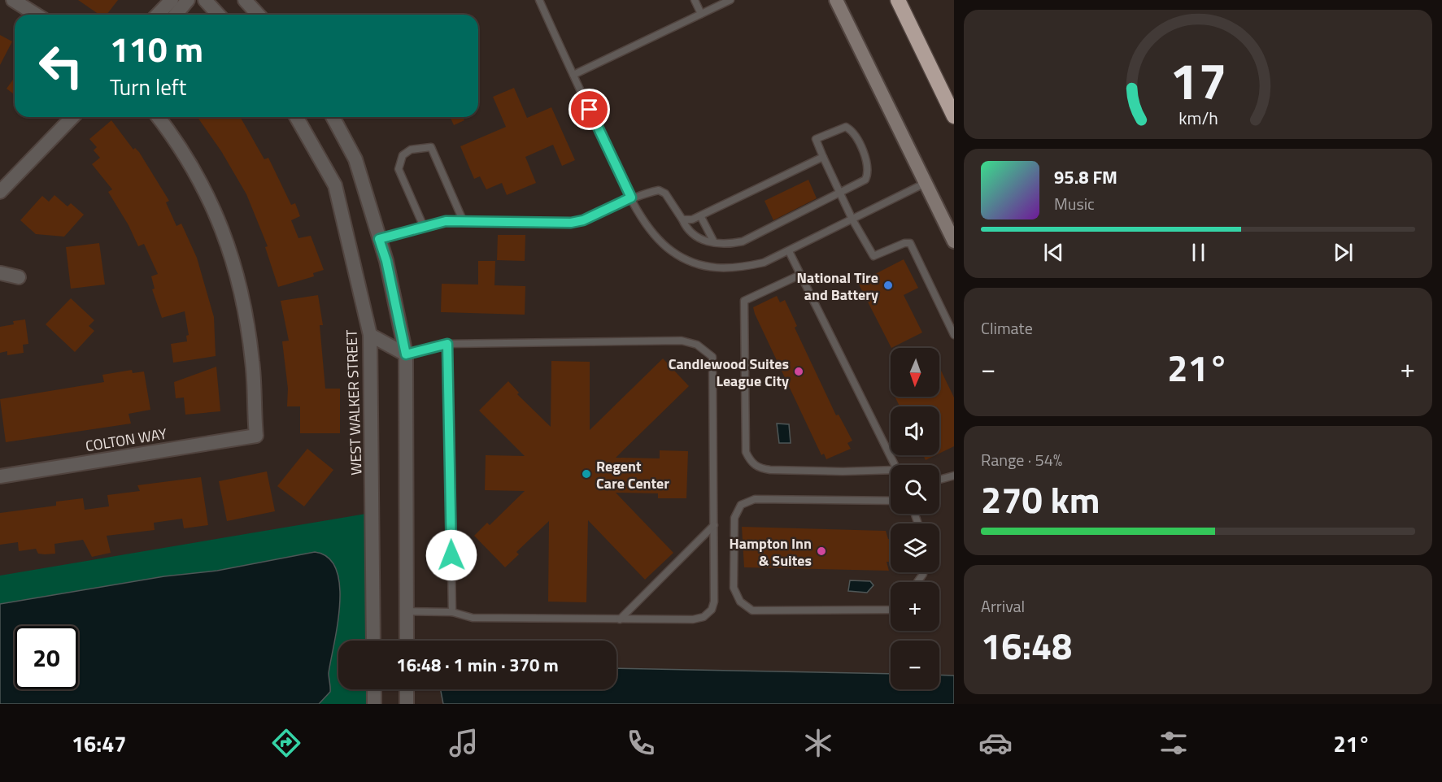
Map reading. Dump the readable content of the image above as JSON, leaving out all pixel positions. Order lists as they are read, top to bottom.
{
  "streets": {
    "street": ["WEST WALKER STREET", "COLTON WAY"]
  },
  "places": [
    "National Tire and Battery",
    "Candlewood Suites League City",
    "Regent Care Center",
    "Hampton Inn & Suites"
  ],
  "north": "bottom",
  "page": {
    "turn": ["110 m", "Turn left"],
    "song": ["95.8 FM", "Music"],
    "tile": [
      "Climate",
      ["Range · 54%", "270 km"],
      ["Arrival", "16:48"]
    ],
    "map_buttons": ["+", "−"],
    "heat": ["−", "21°", "+"],
    "limit": "20",
    "trip": "16:48 · 1 min · 370 m",
    "tabs": ["16:47", "21°"],
    "gauge": ["17", "km/h"]
  }
}
